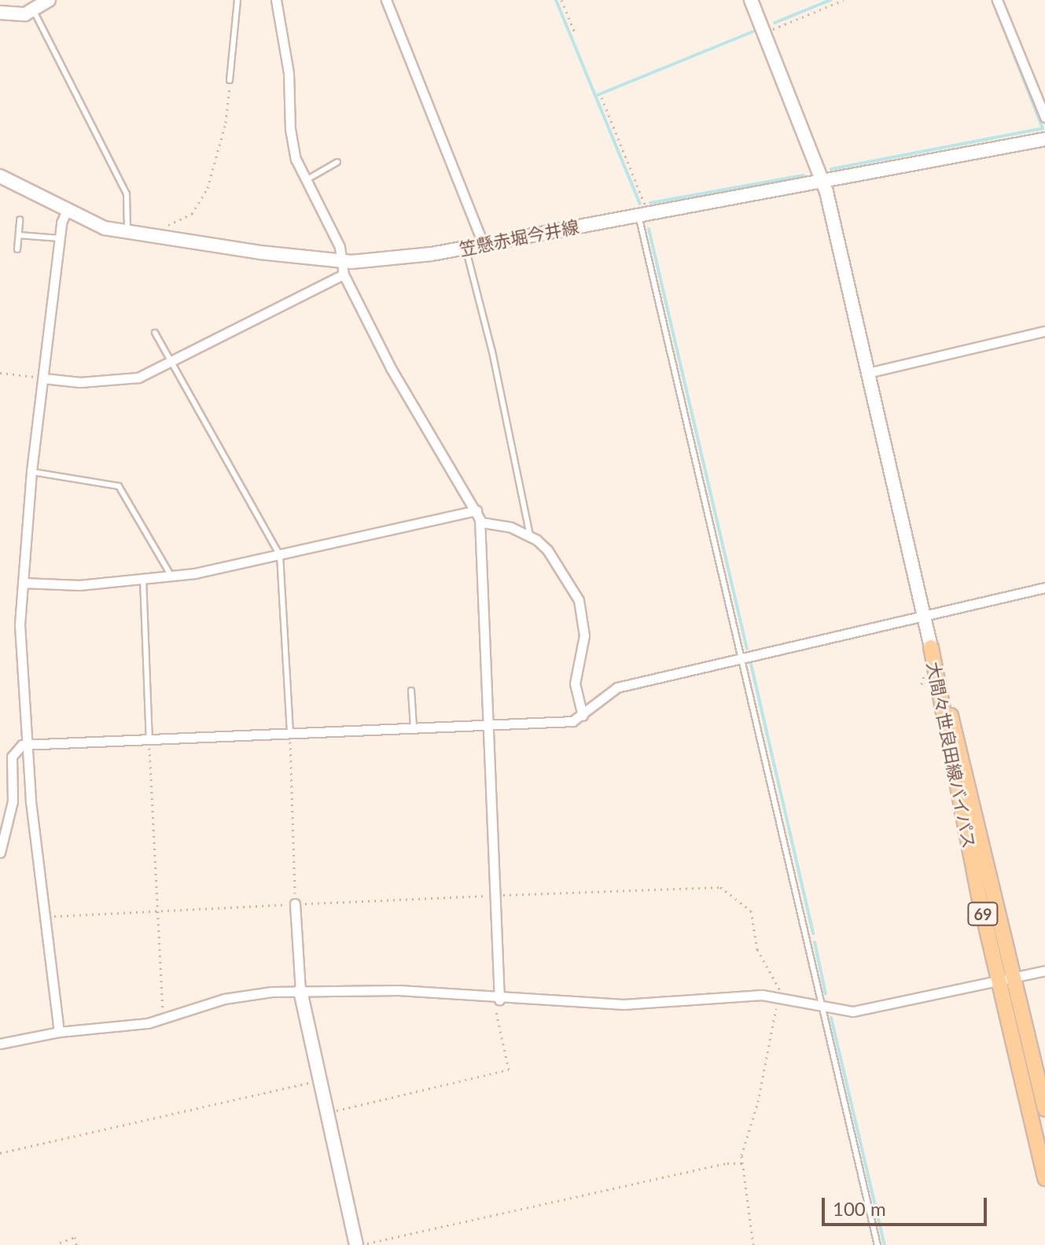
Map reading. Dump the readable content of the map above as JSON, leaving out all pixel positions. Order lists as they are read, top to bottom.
{
  "streets": {
    "main road": ["笠懸赤堀今井線", "大間々世良田線バイパス", "69"]
  },
  "scale_bar": "100 m"
}
